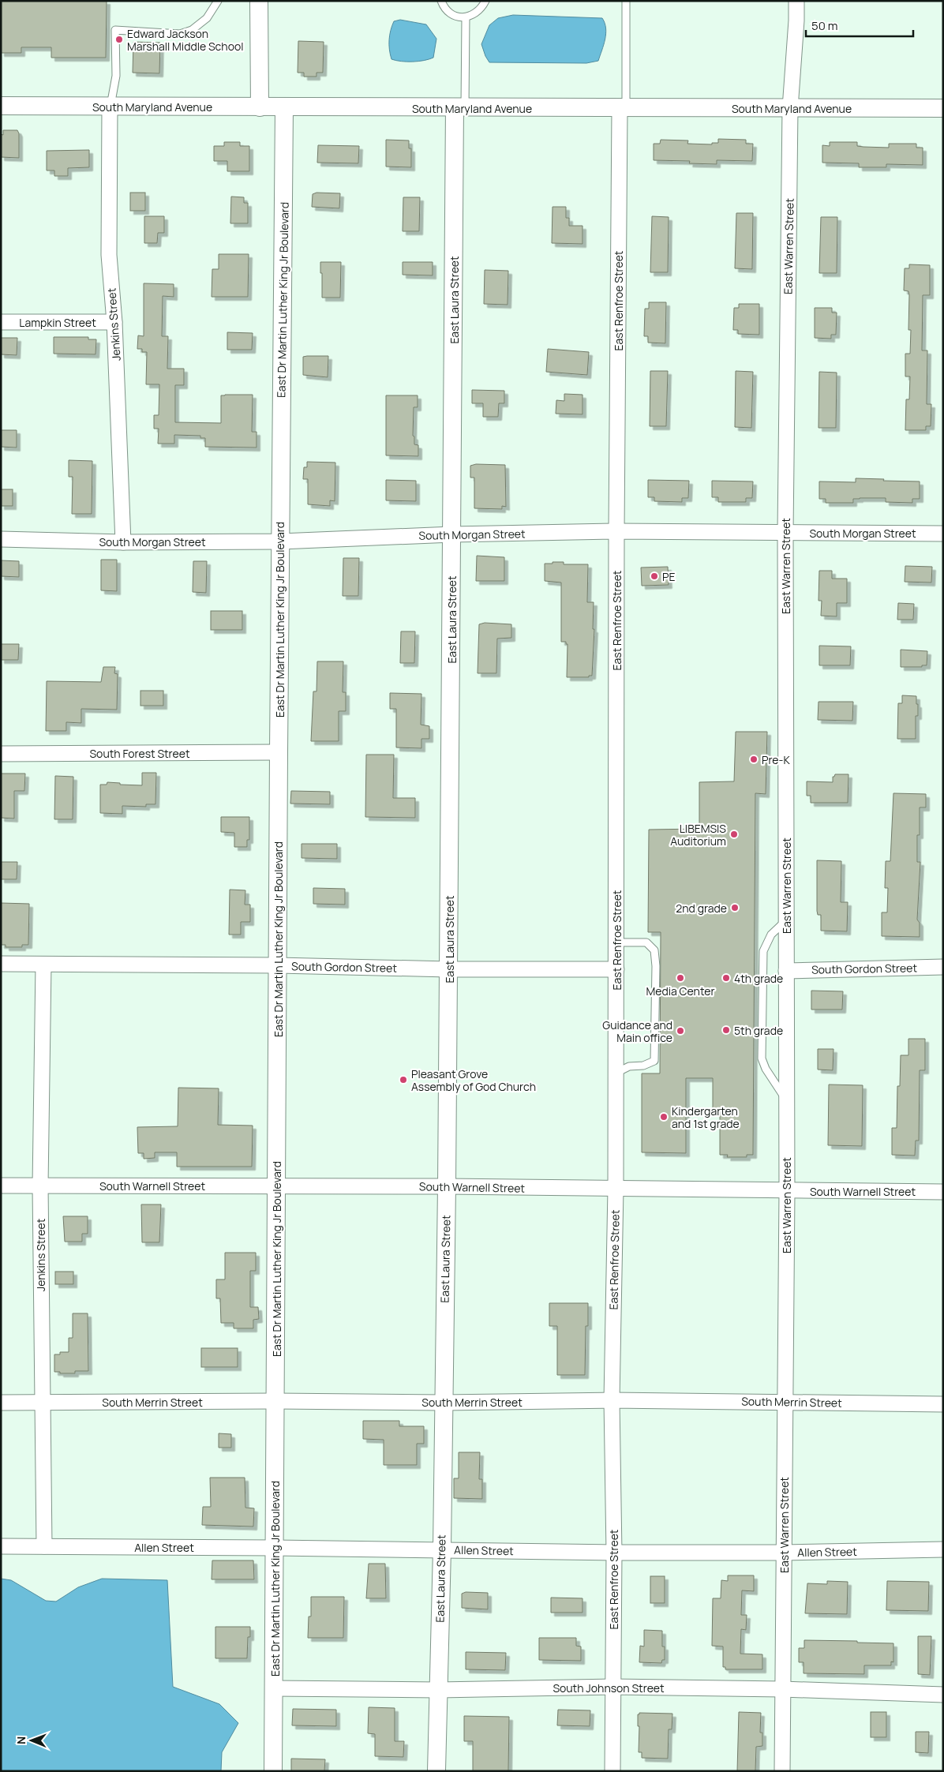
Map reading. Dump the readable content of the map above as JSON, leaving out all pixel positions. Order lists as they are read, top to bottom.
{
  "streets": {
    "street": [
      "South Maryland Avenue",
      "East Warren Street",
      "East Dr Martin Luther King Jr Boulevard",
      "East Laura Street",
      "East Renfroe Street",
      "Lampkin Street",
      "Jenkins Street",
      "South Morgan Street",
      "South Forest Street",
      "South Gordon Street",
      "South Warnell Street",
      "South Merrin Street",
      "Allen Street",
      "South Johnson Street"
    ]
  },
  "crossings": [
    ["South Maryland Avenue", "East Warren Street"],
    ["South Maryland Avenue", "East Dr Martin Luther King Jr Boulevard"],
    ["South Maryland Avenue", "East Laura Street"],
    ["South Maryland Avenue", "East Renfroe Street"],
    ["South Maryland Avenue", "Jenkins Street"],
    ["East Warren Street", "South Morgan Street"],
    ["East Warren Street", "South Gordon Street"],
    ["East Warren Street", "South Warnell Street"],
    ["East Warren Street", "South Merrin Street"],
    ["East Warren Street", "Allen Street"],
    ["East Warren Street", "South Johnson Street"],
    ["East Dr Martin Luther King Jr Boulevard", "South Morgan Street"],
    ["East Dr Martin Luther King Jr Boulevard", "South Forest Street"],
    ["East Dr Martin Luther King Jr Boulevard", "South Gordon Street"],
    ["East Dr Martin Luther King Jr Boulevard", "South Warnell Street"],
    ["East Dr Martin Luther King Jr Boulevard", "South Merrin Street"],
    ["East Dr Martin Luther King Jr Boulevard", "Allen Street"],
    ["East Dr Martin Luther King Jr Boulevard", "South Johnson Street"],
    ["East Laura Street", "South Morgan Street"],
    ["East Laura Street", "South Gordon Street"],
    ["East Laura Street", "South Warnell Street"],
    ["East Laura Street", "South Merrin Street"],
    ["East Laura Street", "Allen Street"],
    ["East Laura Street", "South Johnson Street"],
    ["East Renfroe Street", "South Morgan Street"],
    ["East Renfroe Street", "South Gordon Street"],
    ["East Renfroe Street", "South Warnell Street"],
    ["East Renfroe Street", "South Merrin Street"],
    ["East Renfroe Street", "Allen Street"],
    ["East Renfroe Street", "South Johnson Street"],
    ["Lampkin Street", "Jenkins Street"],
    ["Jenkins Street", "South Morgan Street"],
    ["Jenkins Street", "South Gordon Street"],
    ["Jenkins Street", "South Warnell Street"],
    ["Jenkins Street", "South Merrin Street"],
    ["Jenkins Street", "Allen Street"]
  ],
  "places": [
    "Edward Jackson Marshall Middle School",
    "PE",
    "Pre-K",
    "LIBEMSIS Auditorium",
    "2nd grade",
    "Media Center",
    "4th grade",
    "5th grade",
    "Guidance and Main office",
    "Pleasant Grove Assembly of God Church",
    "Kindergarten and 1st grade"
  ],
  "scale_bar": "50 m",
  "north": "left"
}
